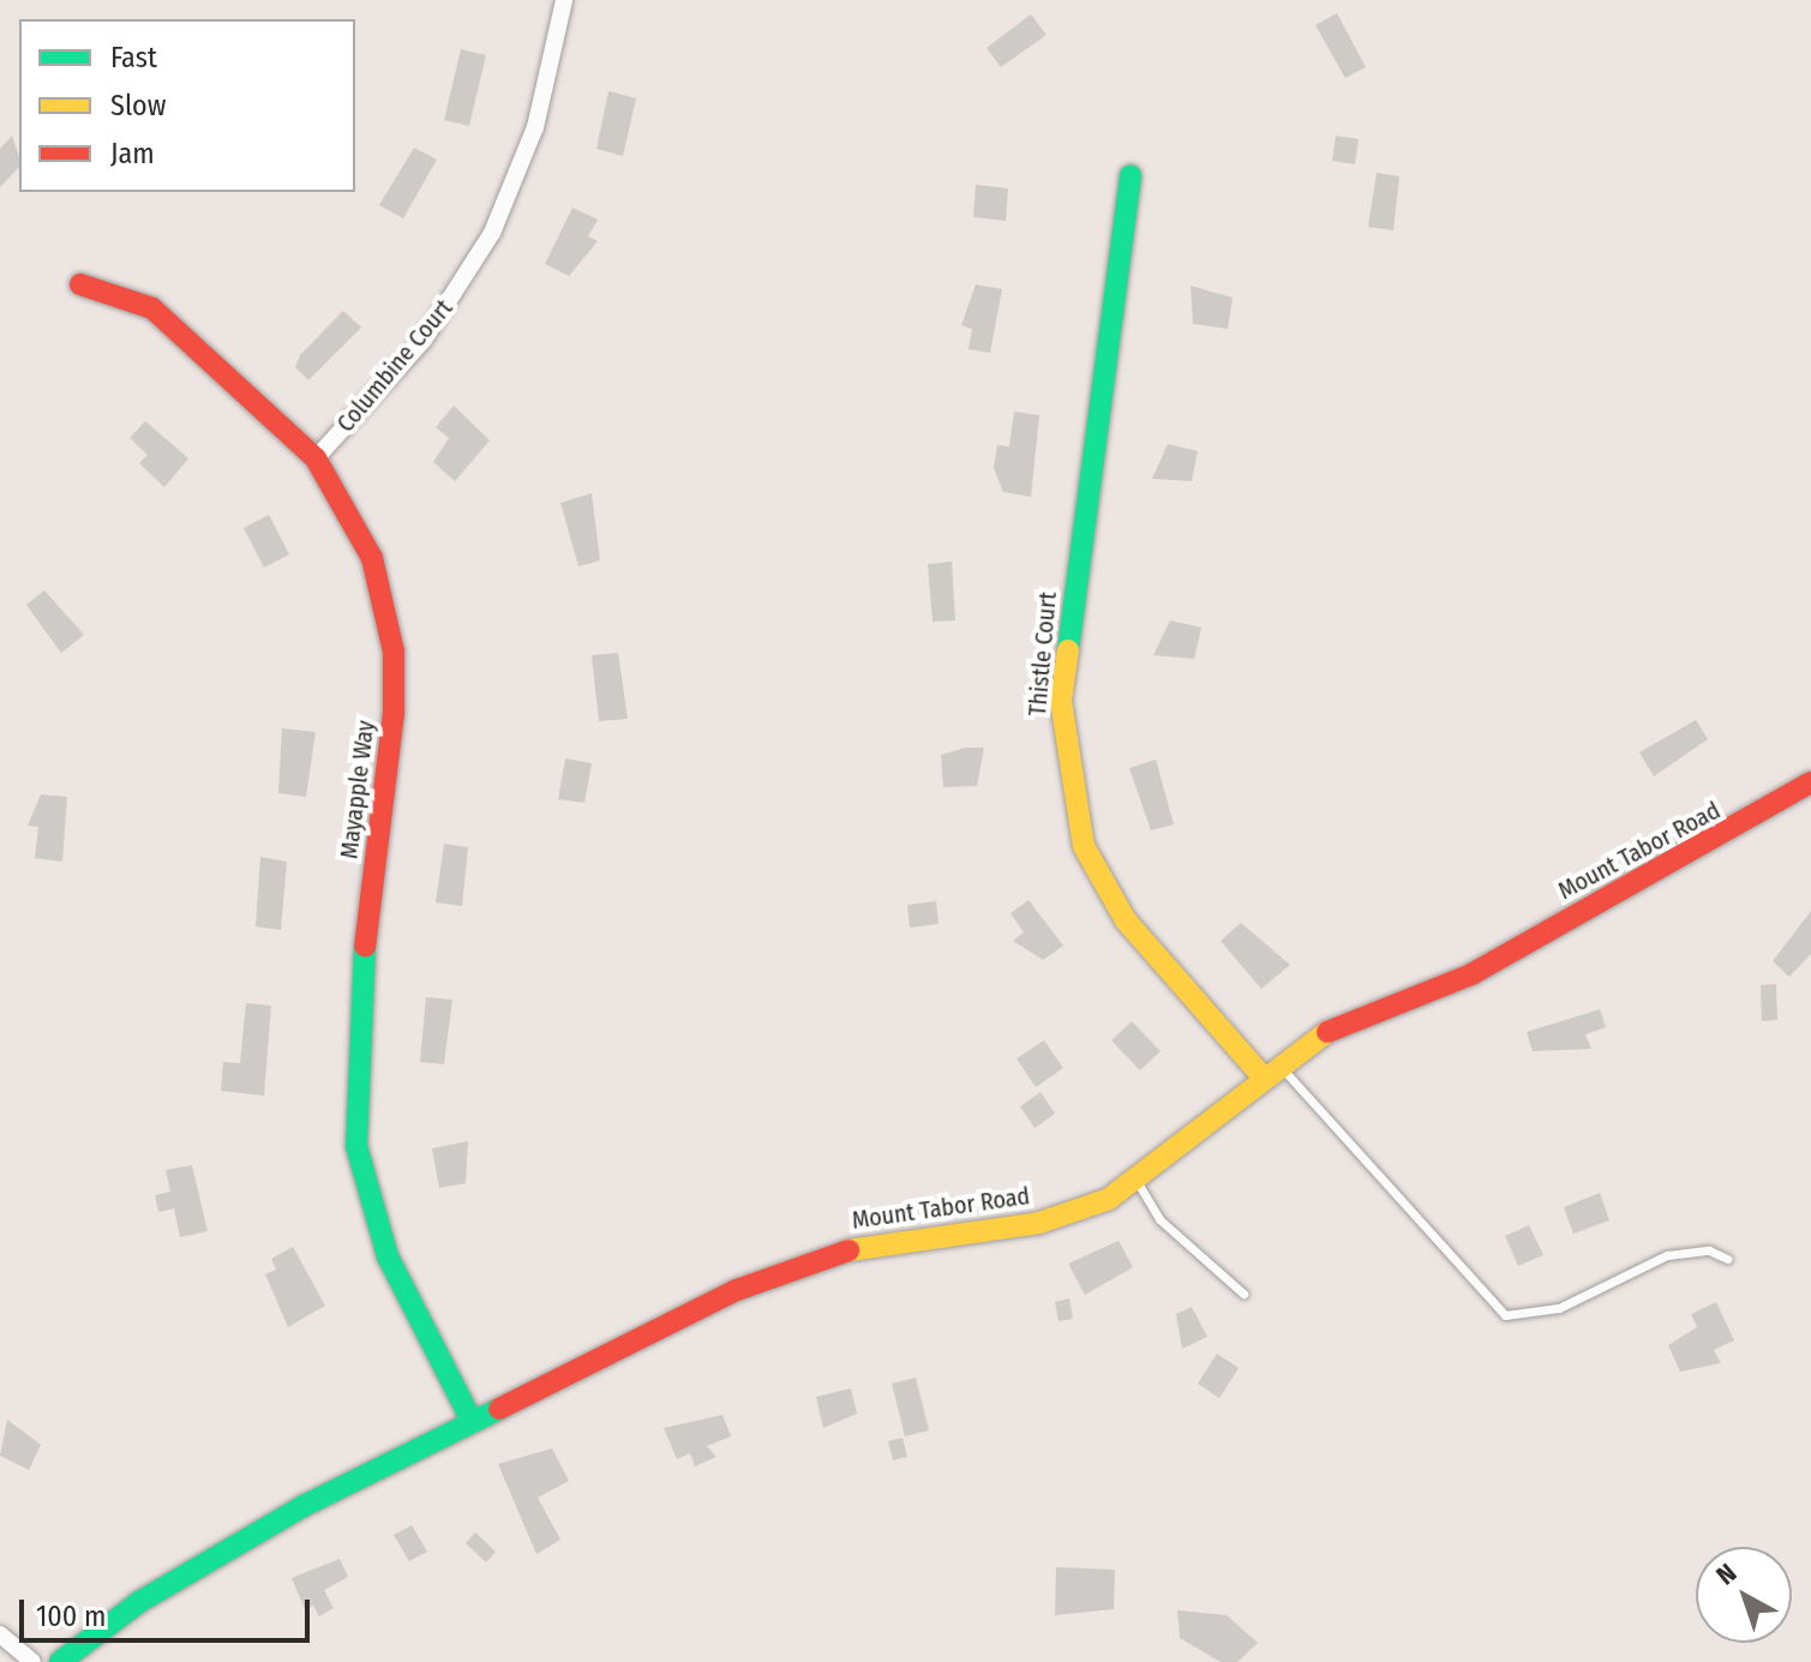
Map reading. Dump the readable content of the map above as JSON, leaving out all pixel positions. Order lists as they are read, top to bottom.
{
  "streets": {
    "street": [
      "Columbine Court",
      "Thistle Court",
      "Mayapple Way",
      "Mount Tabor Road"
    ]
  },
  "crossings": [
    ["Columbine Court", "Mayapple Way"],
    ["Thistle Court", "Mount Tabor Road"],
    ["Mayapple Way", "Mount Tabor Road"]
  ],
  "legend": ["Fast", "Slow", "Jam"],
  "scale_bar": "100 m",
  "north": "top left"
}
